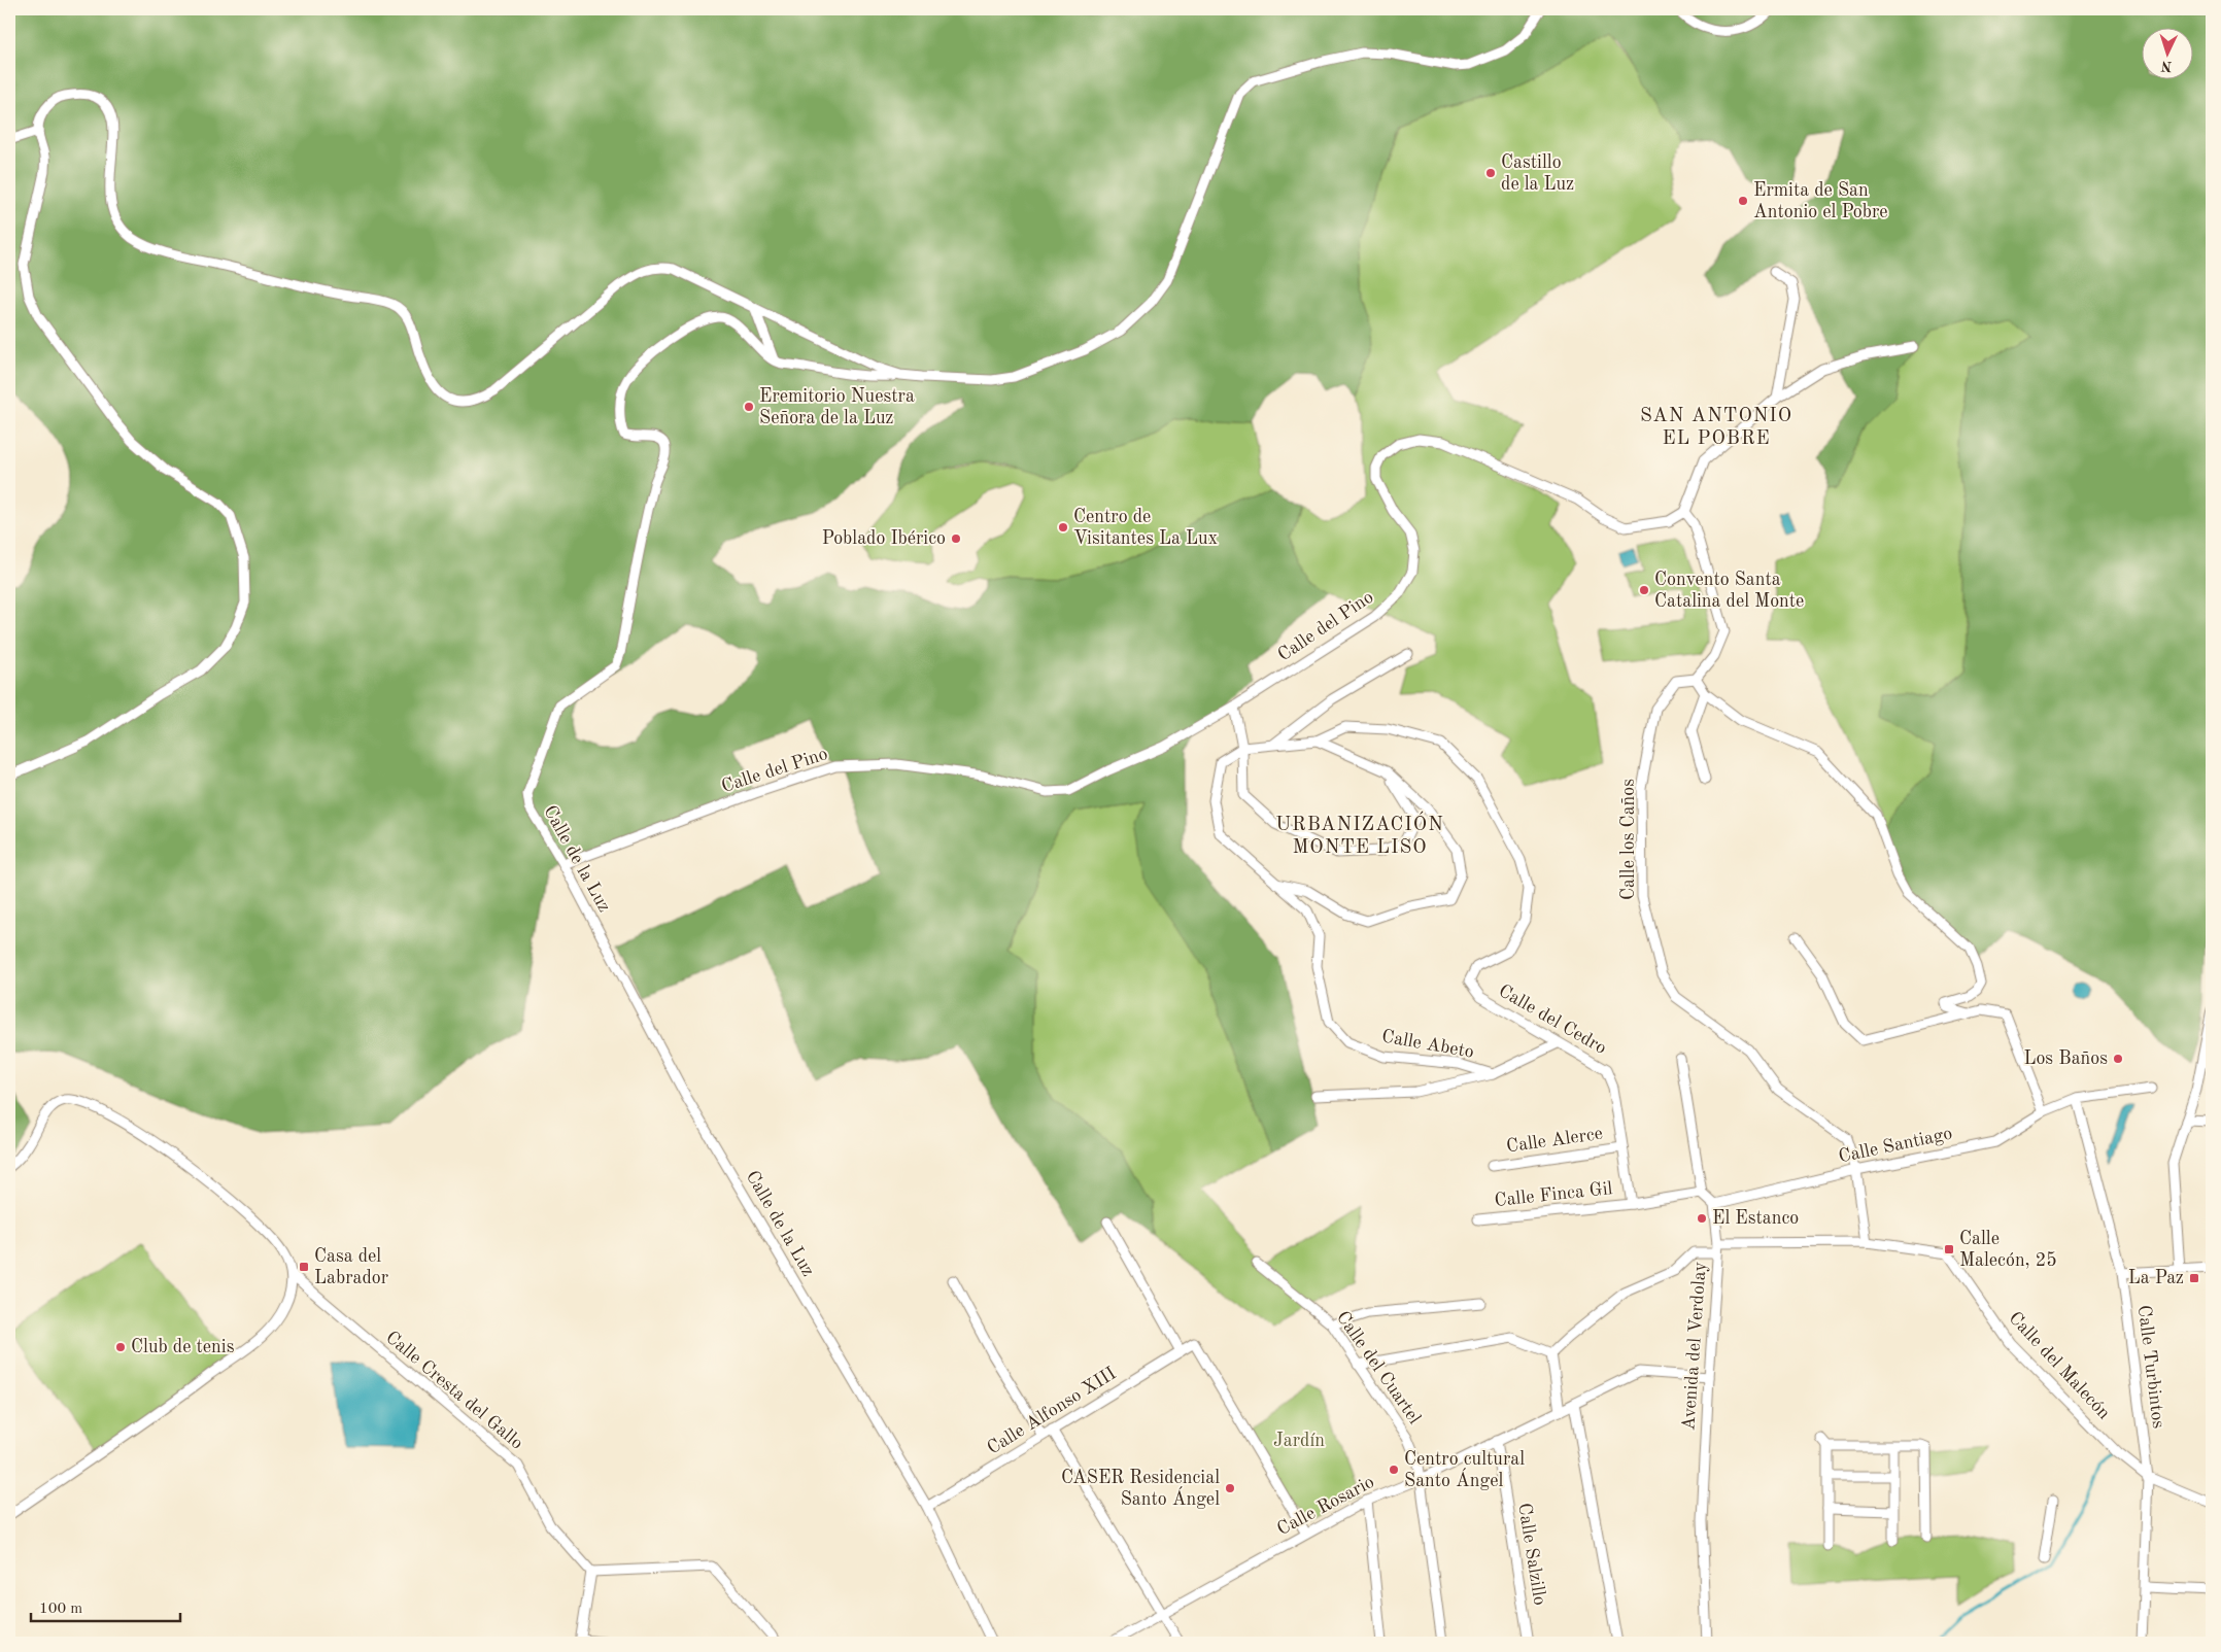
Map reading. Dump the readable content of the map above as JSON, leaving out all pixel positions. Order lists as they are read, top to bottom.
{
  "streets": {
    "street": [
      "Calle del Pino",
      "Calle los Caños",
      "Calle de la Luz",
      "Calle del Cedro",
      "Calle Abeto",
      "Calle Alerce",
      "Calle Santiago",
      "Calle Finca Gil",
      "Avenida del Verdolay",
      "Calle del Malecón",
      "Calle Turbintos",
      "Calle del Cuartel",
      "Calle Cresta del Gallo",
      "Calle Alfonso XIII",
      "Calle Rosario",
      "Calle Salzillo"
    ]
  },
  "crossings": [
    ["Calle del Pino", "Calle de la Luz"],
    ["Calle los Caños", "Calle Santiago"],
    ["Calle los Caños", "Calle del Malecón"],
    ["Calle de la Luz", "Calle Alfonso XIII"],
    ["Calle del Cedro", "Calle Abeto"],
    ["Calle del Cedro", "Calle Alerce"],
    ["Calle del Cedro", "Calle Finca Gil"],
    ["Calle Santiago", "Avenida del Verdolay"],
    ["Calle Santiago", "Calle Turbintos"],
    ["Avenida del Verdolay", "Calle del Malecón"],
    ["Avenida del Verdolay", "Calle Rosario"],
    ["Calle del Malecón", "Calle Turbintos"],
    ["Calle del Cuartel", "Calle Rosario"],
    ["Calle Alfonso XIII", "Calle Rosario"],
    ["Calle Rosario", "Calle Salzillo"]
  ],
  "districts": ["SAN ANTONIO EL POBRE", "URBANIZACIÓN MONTE LISO"],
  "parks": ["Jardín"],
  "places": {
    "other": [
      "Castillo de la Luz",
      "Ermita de San Antonio el Pobre",
      "Eremitorio Nuestra Señora de la Luz",
      "Centro de Visitantes La Lux",
      "Poblado Ibérico",
      "Convento Santa Catalina del Monte",
      "Los Baños",
      "El Estanco",
      "Club de tenis",
      "Centro cultural Santo Ángel",
      "CASER Residencial Santo Ángel"
    ],
    "transit": ["Calle Malecón, 25", "Casa del Labrador", "La Paz"]
  },
  "scale_bar": "100 m",
  "north": "bottom"
}
